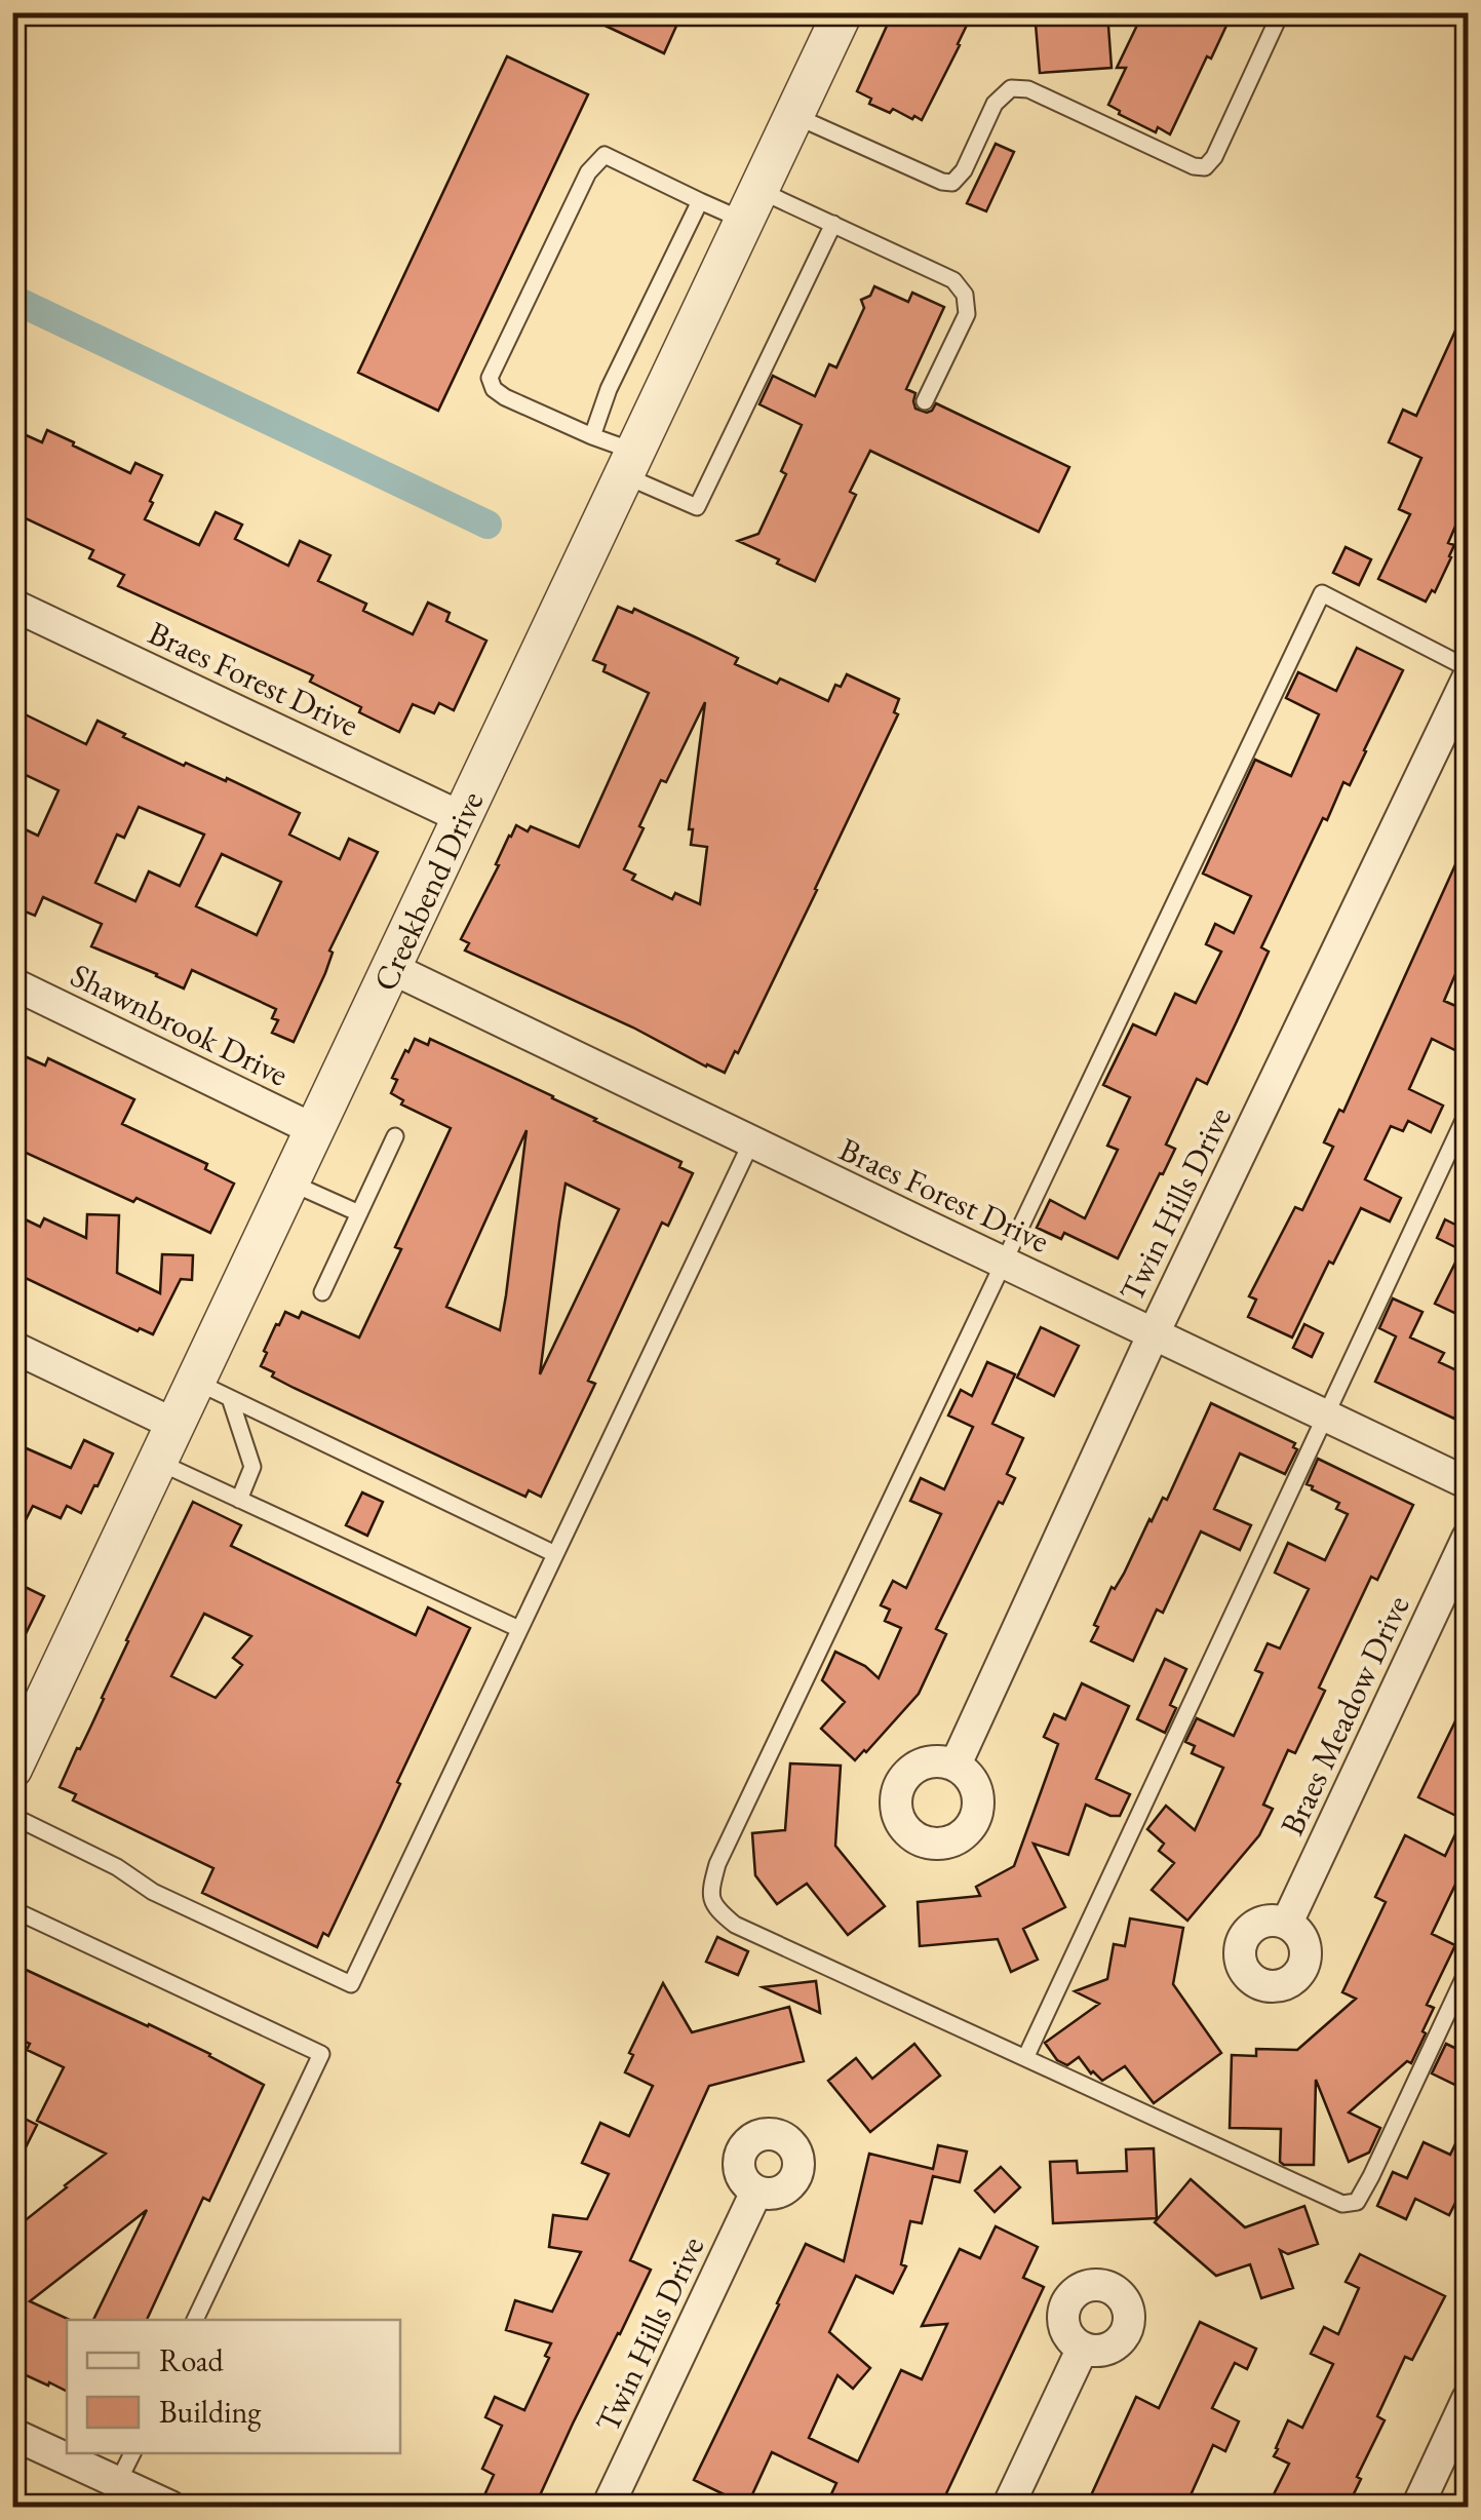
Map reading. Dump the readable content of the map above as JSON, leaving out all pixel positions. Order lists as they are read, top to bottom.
{
  "streets": {
    "street": [
      "Braes Forest Drive",
      "Creekbend Drive",
      "Shawnbrook Drive",
      "Twin Hills Drive",
      "Braes Meadow Drive"
    ]
  },
  "crossings": [
    ["Braes Forest Drive", "Creekbend Drive"],
    ["Braes Forest Drive", "Twin Hills Drive"],
    ["Creekbend Drive", "Shawnbrook Drive"]
  ],
  "legend": ["Road", "Building"]
}
